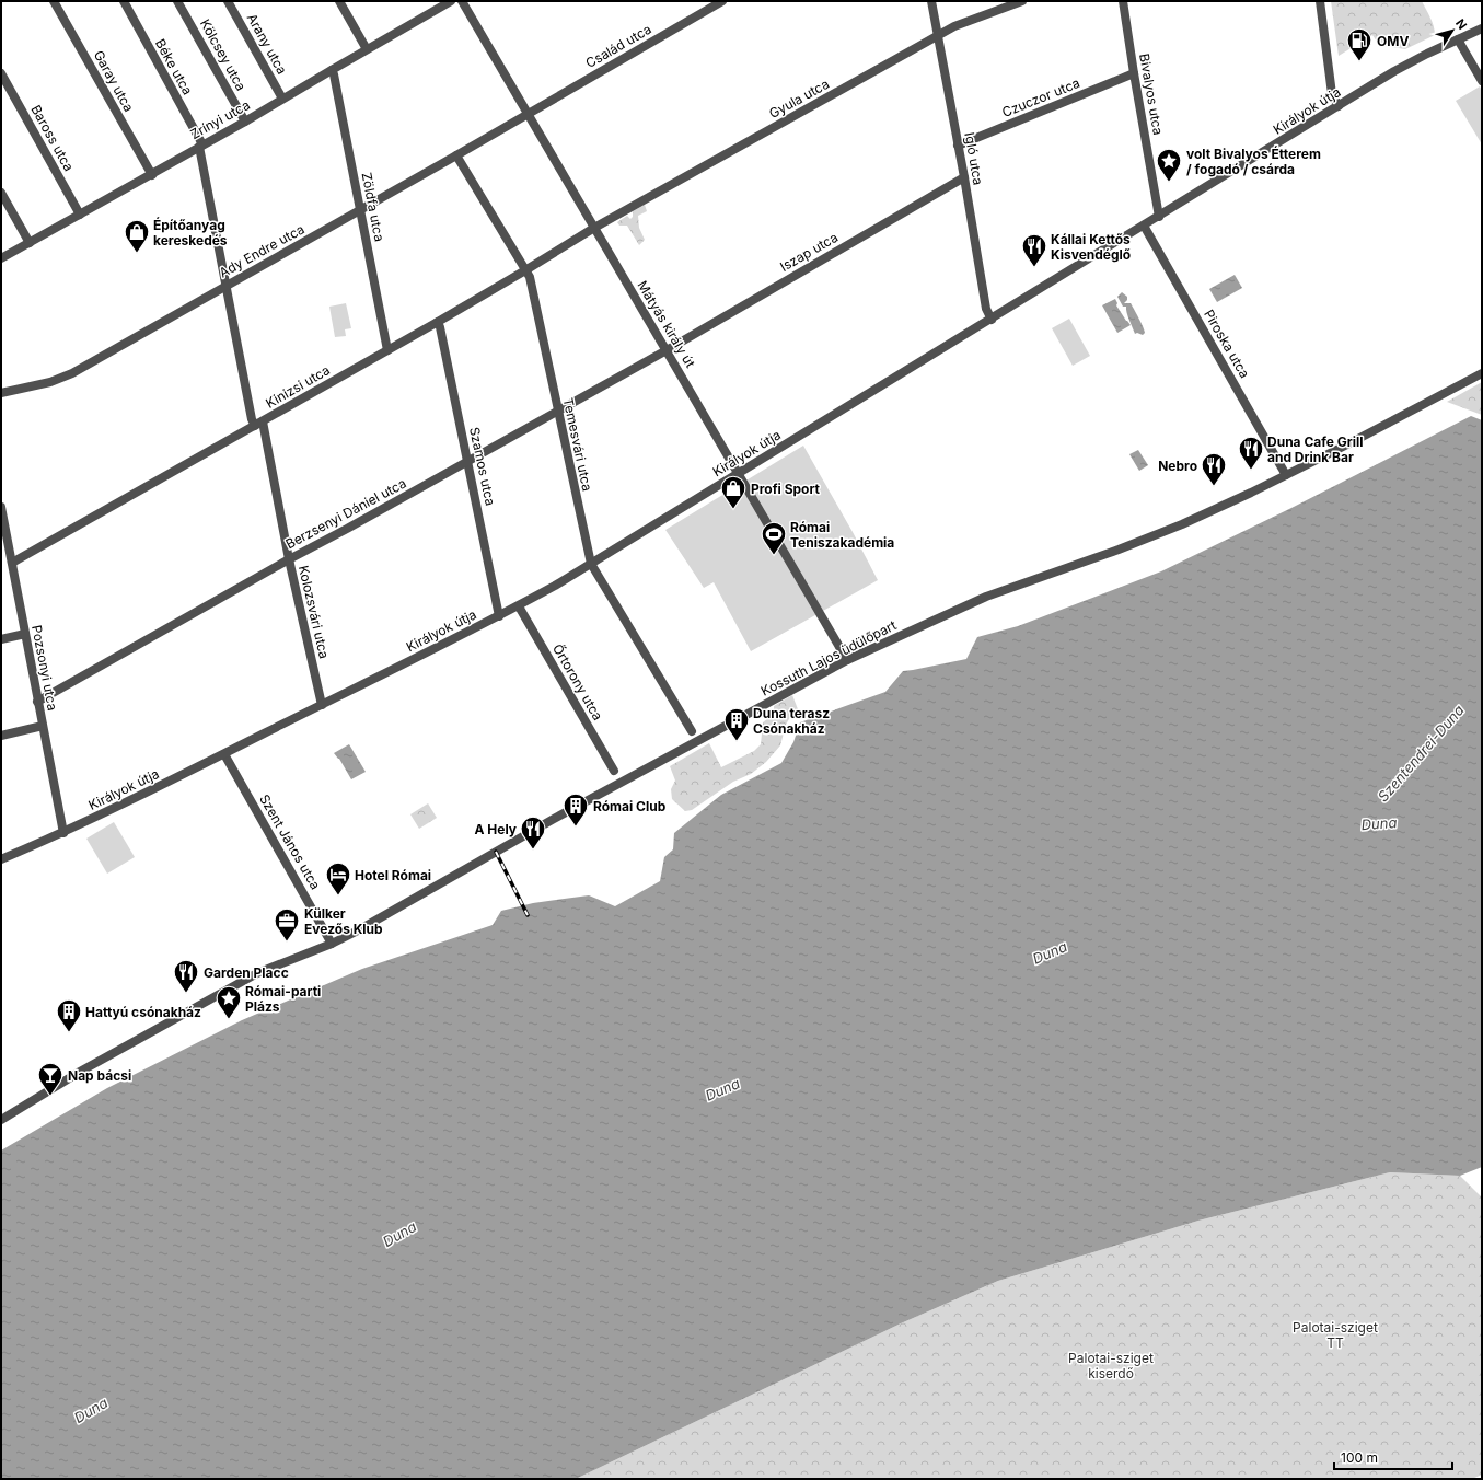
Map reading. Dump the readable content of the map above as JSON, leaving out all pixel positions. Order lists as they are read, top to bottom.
{
  "streets": {
    "street": [
      "Arany utca",
      "Család utca",
      "Kölcsey utca",
      "Béke utca",
      "Garay utca",
      "Bivalyos utca",
      "Czuczor utca",
      "Gyula utca",
      "Királyok útja",
      "Zrínyi utca",
      "Baross utca",
      "Igló utca",
      "Zöldfa utca",
      "Ady Endre utca",
      "Iszap utca",
      "Mátyás király út",
      "Piroska utca",
      "Kinizsi utca",
      "Temesvári utca",
      "Szamos utca",
      "Berzsenyi Dániel utca",
      "Kolozsvári utca",
      "Kossuth Lajos üdülőpart",
      "Pozsonyi utca",
      "Őrtorony utca",
      "Szent János utca"
    ]
  },
  "crossings": [
    ["Arany utca", "Zrínyi utca"],
    ["Család utca", "Ady Endre utca"],
    ["Család utca", "Mátyás király út"],
    ["Kölcsey utca", "Zrínyi utca"],
    ["Béke utca", "Zrínyi utca"],
    ["Béke utca", "Kolozsvári utca"],
    ["Garay utca", "Zrínyi utca"],
    ["Bivalyos utca", "Czuczor utca"],
    ["Bivalyos utca", "Királyok útja"],
    ["Czuczor utca", "Igló utca"],
    ["Gyula utca", "Igló utca"],
    ["Gyula utca", "Mátyás király út"],
    ["Gyula utca", "Kinizsi utca"],
    ["Királyok útja", "Igló utca"],
    ["Királyok útja", "Mátyás király út"],
    ["Királyok útja", "Piroska utca"],
    ["Királyok útja", "Temesvári utca"],
    ["Királyok útja", "Szamos utca"],
    ["Királyok útja", "Kolozsvári utca"],
    ["Királyok útja", "Pozsonyi utca"],
    ["Királyok útja", "Őrtorony utca"],
    ["Királyok útja", "Szent János utca"],
    ["Zrínyi utca", "Baross utca"],
    ["Zrínyi utca", "Zöldfa utca"],
    ["Zrínyi utca", "Kolozsvári utca"],
    ["Igló utca", "Iszap utca"],
    ["Zöldfa utca", "Ady Endre utca"],
    ["Zöldfa utca", "Kinizsi utca"],
    ["Ady Endre utca", "Mátyás király út"],
    ["Ady Endre utca", "Temesvári utca"],
    ["Ady Endre utca", "Kolozsvári utca"],
    ["Iszap utca", "Mátyás király út"],
    ["Iszap utca", "Berzsenyi Dániel utca"],
    ["Mátyás király út", "Kinizsi utca"],
    ["Mátyás király út", "Berzsenyi Dániel utca"],
    ["Mátyás király út", "Kossuth Lajos üdülőpart"],
    ["Piroska utca", "Kossuth Lajos üdülőpart"],
    ["Kinizsi utca", "Temesvári utca"],
    ["Kinizsi utca", "Szamos utca"],
    ["Kinizsi utca", "Kolozsvári utca"],
    ["Kinizsi utca", "Pozsonyi utca"],
    ["Temesvári utca", "Berzsenyi Dániel utca"],
    ["Szamos utca", "Berzsenyi Dániel utca"],
    ["Berzsenyi Dániel utca", "Kolozsvári utca"],
    ["Berzsenyi Dániel utca", "Pozsonyi utca"],
    ["Kossuth Lajos üdülőpart", "Szent János utca"]
  ],
  "water": ["Szentendrei-Duna", "Duna"],
  "parks": ["Palotai-sziget TT", "Palotai-sziget kiserdő"],
  "places": {
    "fuel station": ["OMV"],
    "place": ["volt Bivalyos Étterem / fogadó / csárda", "Római-parti Plázs"],
    "shop": ["Építőanyag kereskedés", "Profi Sport"],
    "restaurant": [
      "Kállai Kettős Kisvendéglő",
      "Duna Cafe Grill and Drink Bar",
      "Nebro",
      "A Hely",
      "Garden Placc"
    ],
    "sports": ["Római Teniszakadémia"],
    "building": ["Duna terasz Csónakház", "Római Club", "Hattyú csónakház"],
    "hotel": ["Hotel Római"],
    "office": ["Külker Evezős Klub"],
    "bar": ["Nap bácsi"]
  },
  "scale_bar": "100 m",
  "north": "top right"
}
